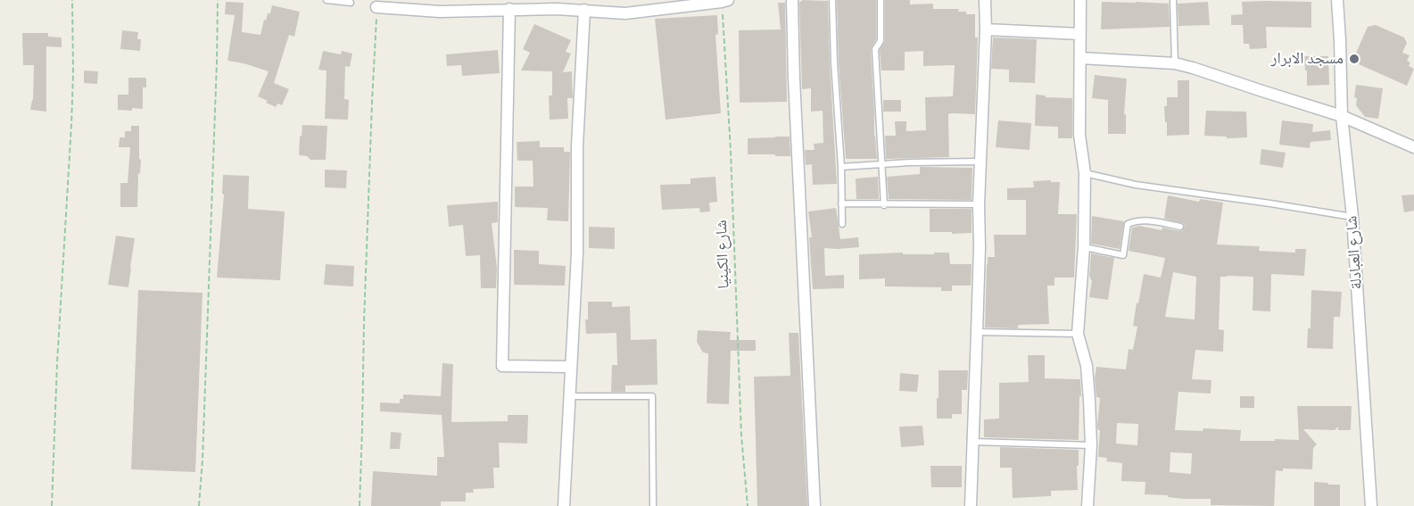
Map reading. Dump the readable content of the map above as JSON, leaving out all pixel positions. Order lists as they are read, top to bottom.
{
  "streets": {
    "street": ["شارع العبادلة"],
    "path": ["شارع الكينيا"]
  },
  "places": ["مسجد الابرار"]
}
